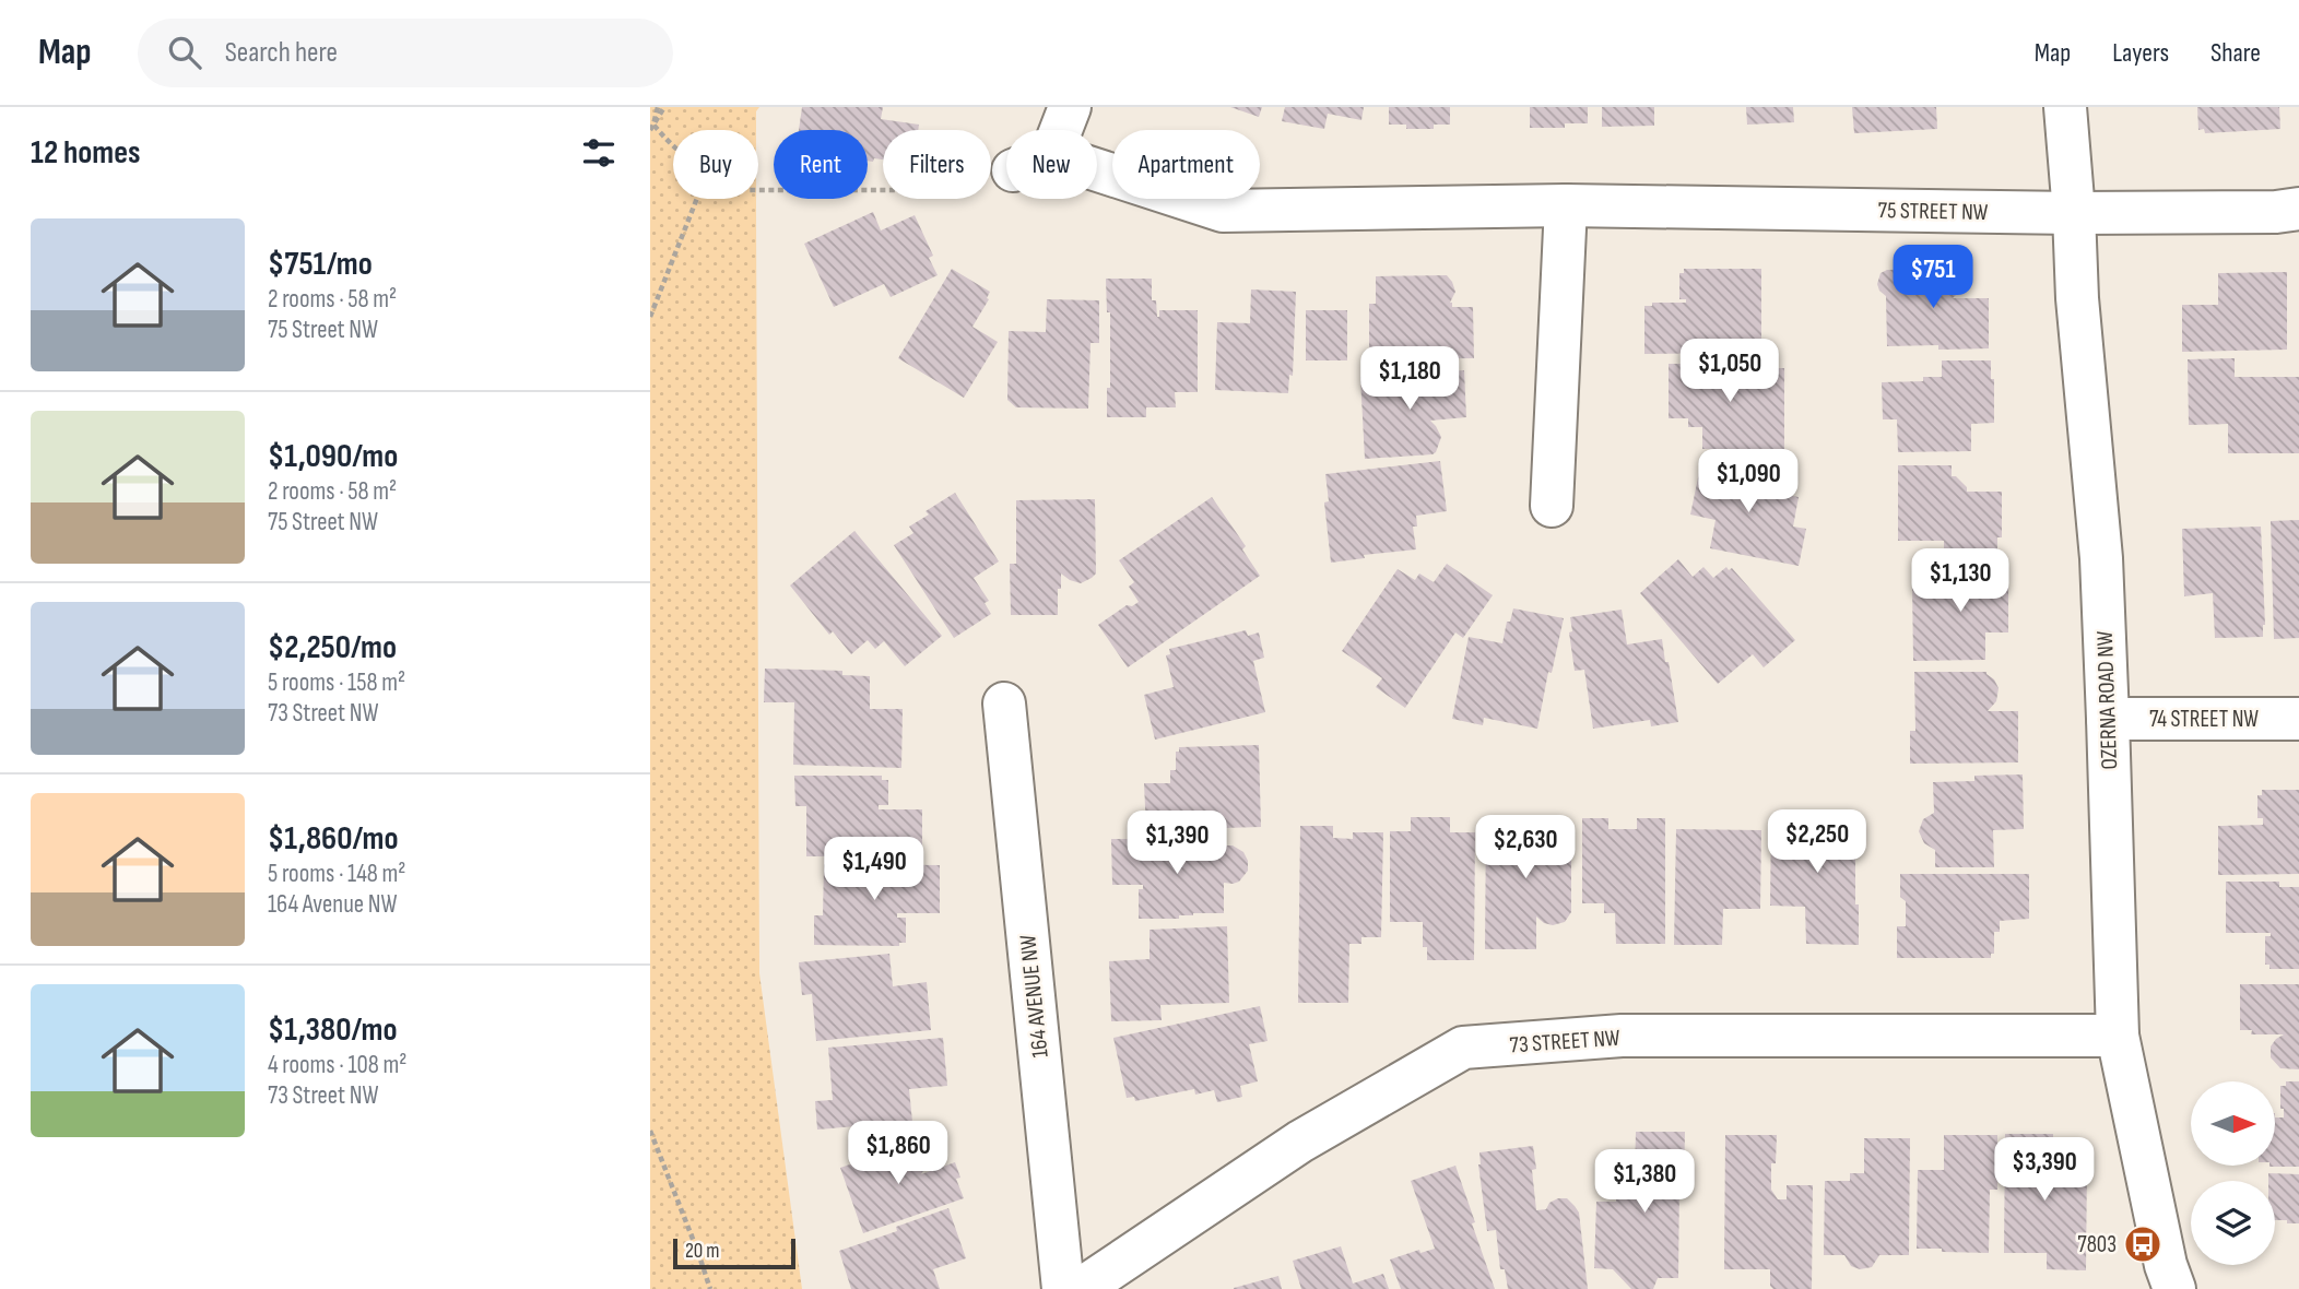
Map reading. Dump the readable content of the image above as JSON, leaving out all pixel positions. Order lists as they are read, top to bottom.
{
  "streets": {
    "street": [
      "75 STREET NW",
      "OZERNA ROAD NW",
      "74 STREET NW",
      "164 AVENUE NW",
      "73 STREET NW"
    ]
  },
  "crossings": [
    ["75 STREET NW", "OZERNA ROAD NW"],
    ["OZERNA ROAD NW", "74 STREET NW"],
    ["OZERNA ROAD NW", "73 STREET NW"]
  ],
  "places": {
    "bus stop": ["7803"]
  },
  "scale_bar": "20 m",
  "north": "right",
  "page": {
    "header": "Map",
    "search": "Search here",
    "nav": ["Map", "Layers", "Share"],
    "heading": "12 homes",
    "chip": [
      "Buy",
      "Rent",
      "Filters",
      "New",
      "Apartment"
    ],
    "list": [
      {
        "name": "$751/mo",
        "note": "2 rooms · 58 m² · 75 Street NW"
      },
      {
        "name": "$1,090/mo",
        "note": "2 rooms · 58 m² · 75 Street NW"
      },
      {
        "name": "$2,250/mo",
        "note": "5 rooms · 158 m² · 73 Street NW"
      },
      {
        "name": "$1,860/mo",
        "note": "5 rooms · 148 m² · 164 Avenue NW"
      },
      {
        "name": "$1,380/mo",
        "note": "4 rooms · 108 m² · 73 Street NW"
      }
    ],
    "price": [
      "$751",
      "$1,050",
      "$1,180",
      "$1,090",
      "$1,130",
      "$2,250",
      "$1,390",
      "$2,630",
      "$1,490",
      "$1,860",
      "$3,390",
      "$1,380"
    ],
    "scale": "20 m"
  }
}
